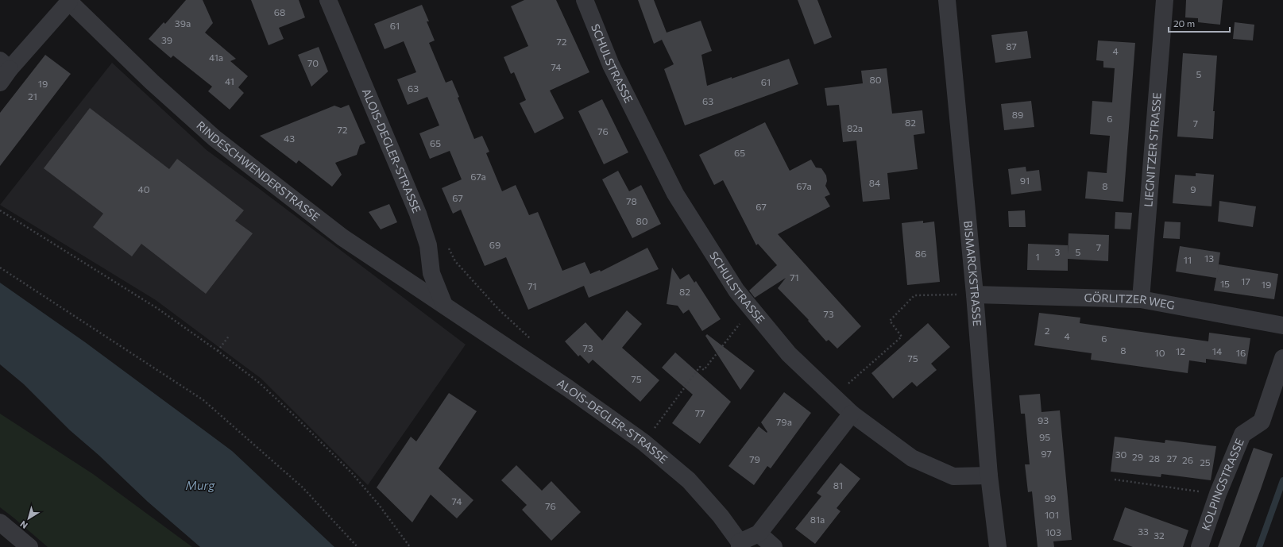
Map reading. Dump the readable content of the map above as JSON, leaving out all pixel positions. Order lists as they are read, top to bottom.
{
  "streets": {
    "street": [
      "SCHULSTRASSE",
      "LIEGNITZER STRASSE",
      "ALOIS-DEGLER-STRASSE",
      "RINDESCHWENDERSTRASSE",
      "BISMARCKSTRASSE",
      "GÖRLITZER WEG",
      "KOLPINGSTRASSE"
    ]
  },
  "crossings": [
    ["SCHULSTRASSE", "ALOIS-DEGLER-STRASSE"],
    ["SCHULSTRASSE", "BISMARCKSTRASSE"],
    ["LIEGNITZER STRASSE", "GÖRLITZER WEG"],
    ["ALOIS-DEGLER-STRASSE", "RINDESCHWENDERSTRASSE"],
    ["BISMARCKSTRASSE", "GÖRLITZER WEG"]
  ],
  "water": ["Murg"],
  "house_numbers": [
    "68",
    "39a",
    "61",
    "39",
    "72",
    "87",
    "4",
    "41a",
    "70",
    "74",
    "5",
    "80",
    "41",
    "61",
    "19",
    "63",
    "21",
    "63",
    "89",
    "6",
    "82",
    "7",
    "82a",
    "72",
    "76",
    "43",
    "65",
    "65",
    "67a",
    "91",
    "84",
    "67a",
    "8",
    "40",
    "9",
    "67",
    "78",
    "67",
    "80",
    "69",
    "7",
    "3",
    "5",
    "86",
    "1",
    "13",
    "11",
    "71",
    "17",
    "15",
    "19",
    "71",
    "82",
    "73",
    "2",
    "4",
    "6",
    "73",
    "8",
    "12",
    "14",
    "10",
    "16",
    "75",
    "75",
    "77",
    "93",
    "79a",
    "95",
    "97",
    "30",
    "29",
    "28",
    "27",
    "79",
    "26",
    "25",
    "81",
    "99",
    "74",
    "76",
    "101",
    "81a",
    "33",
    "103",
    "32"
  ],
  "scale_bar": "20 m",
  "north": "bottom left"
}
